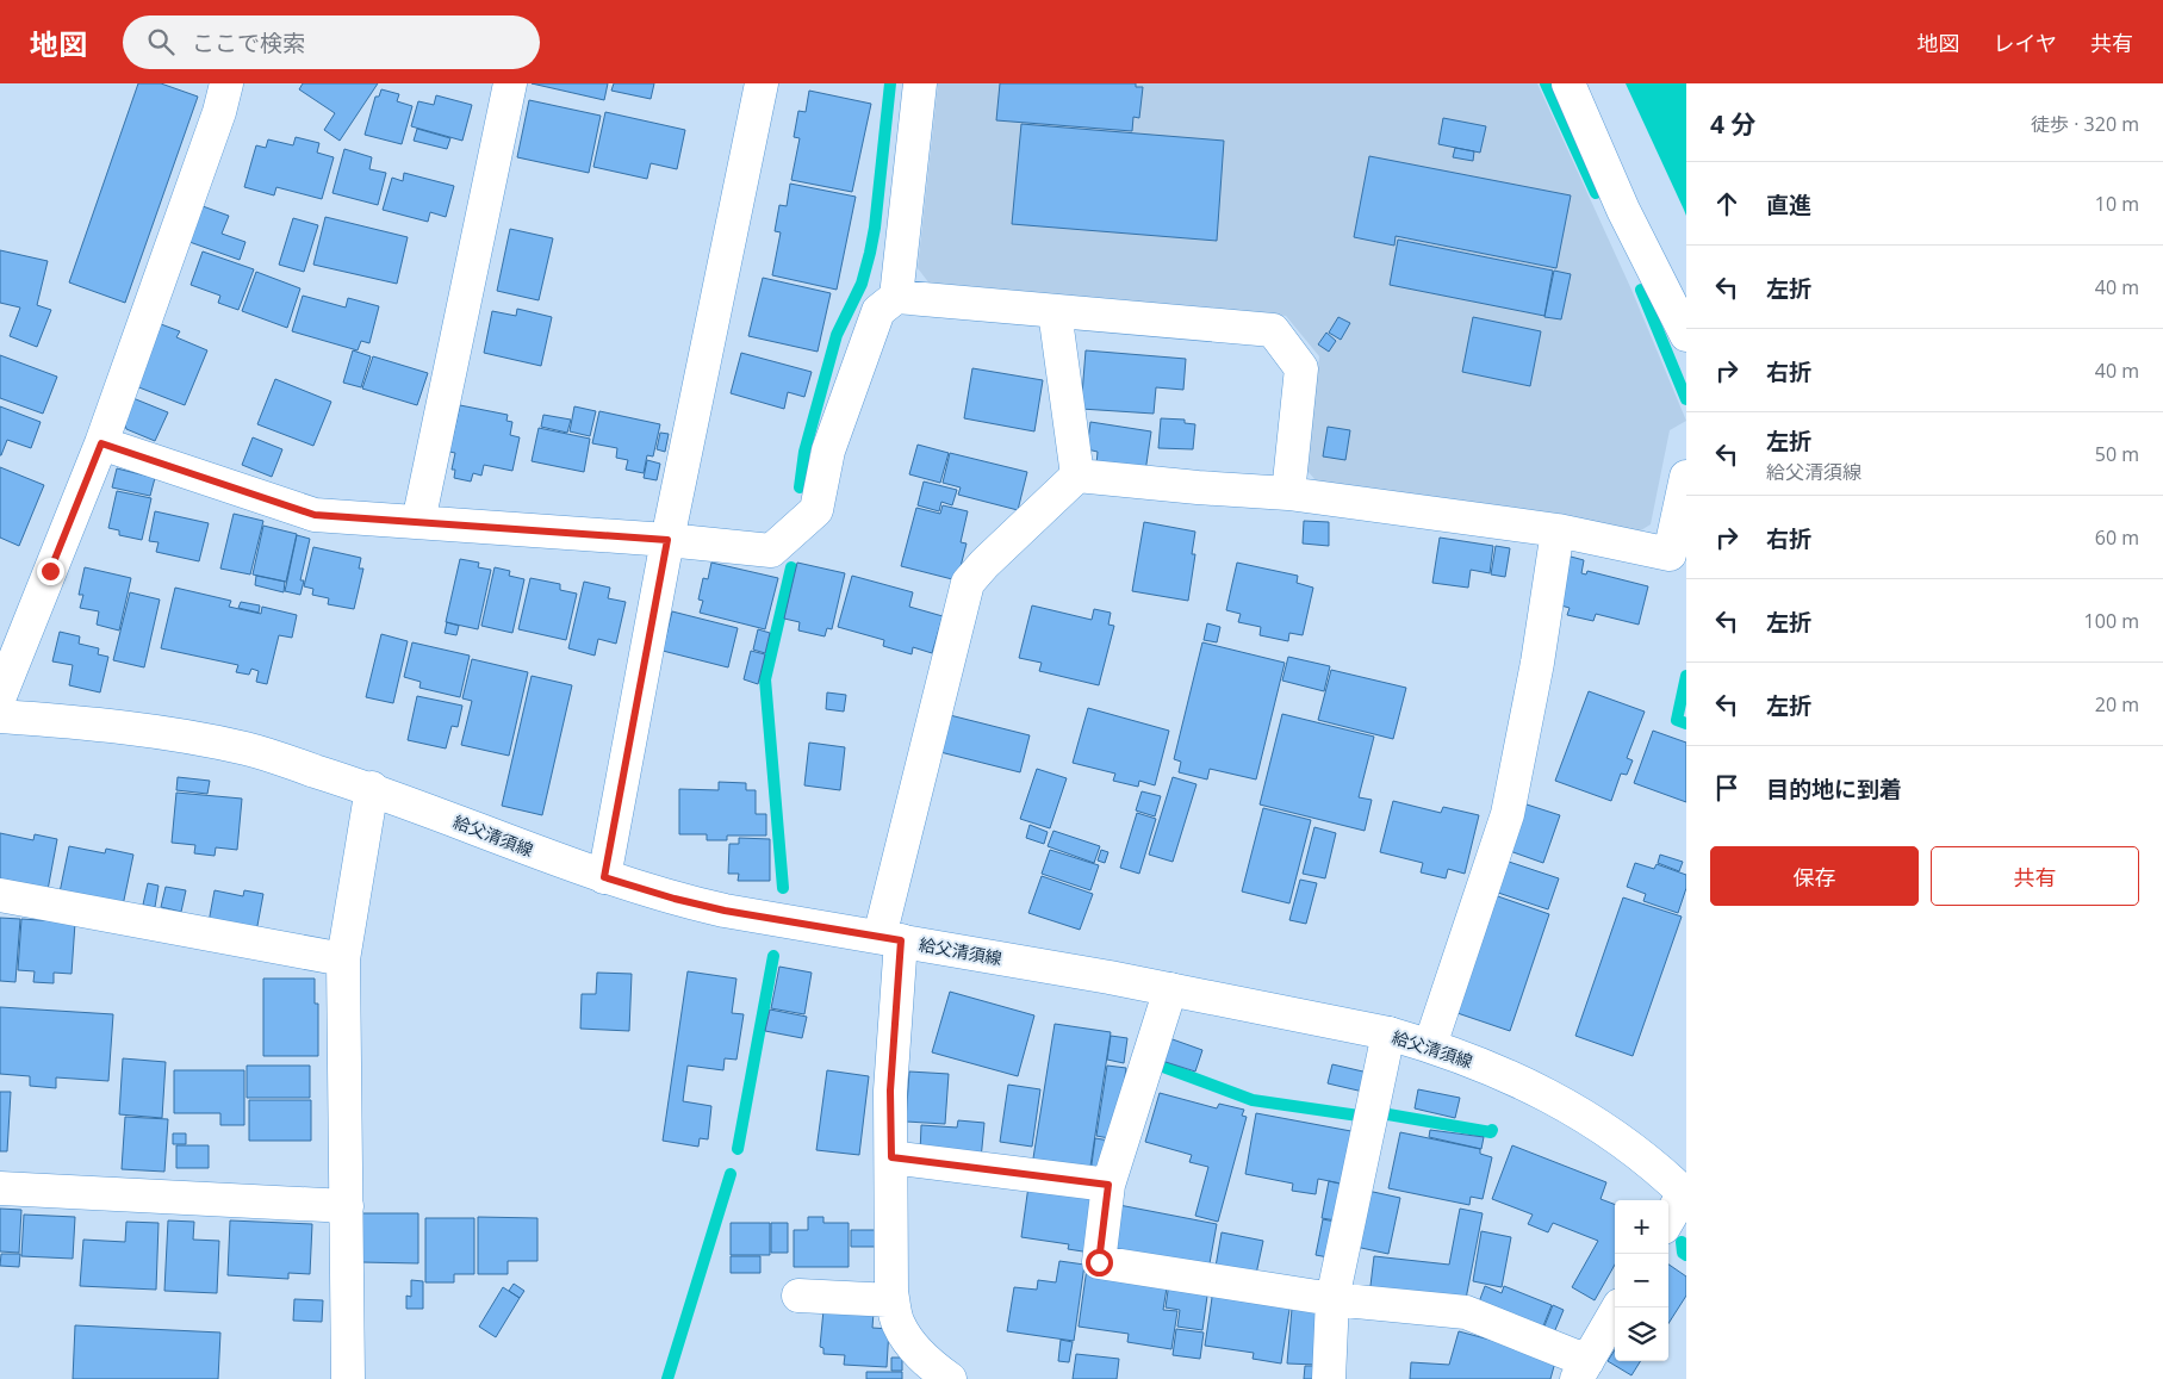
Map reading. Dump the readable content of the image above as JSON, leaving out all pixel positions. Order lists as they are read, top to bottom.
{
  "streets": {
    "street": ["給父清須線"]
  },
  "page": {
    "header": "地図",
    "search": "ここで検索",
    "nav": ["地図", "レイヤ", "共有"],
    "heading": ["4 分", "徒歩 · 320 m"],
    "list": [
      ["直進", "10 m"],
      ["左折", "40 m"],
      ["右折", "40 m"],
      ["左折", "給父清須線", "50 m"],
      ["右折", "60 m"],
      ["左折", "100 m"],
      ["左折", "20 m"],
      "目的地に到着"
    ],
    "buttons": ["保存", "共有"],
    "map_buttons": ["+", "−"]
  }
}
